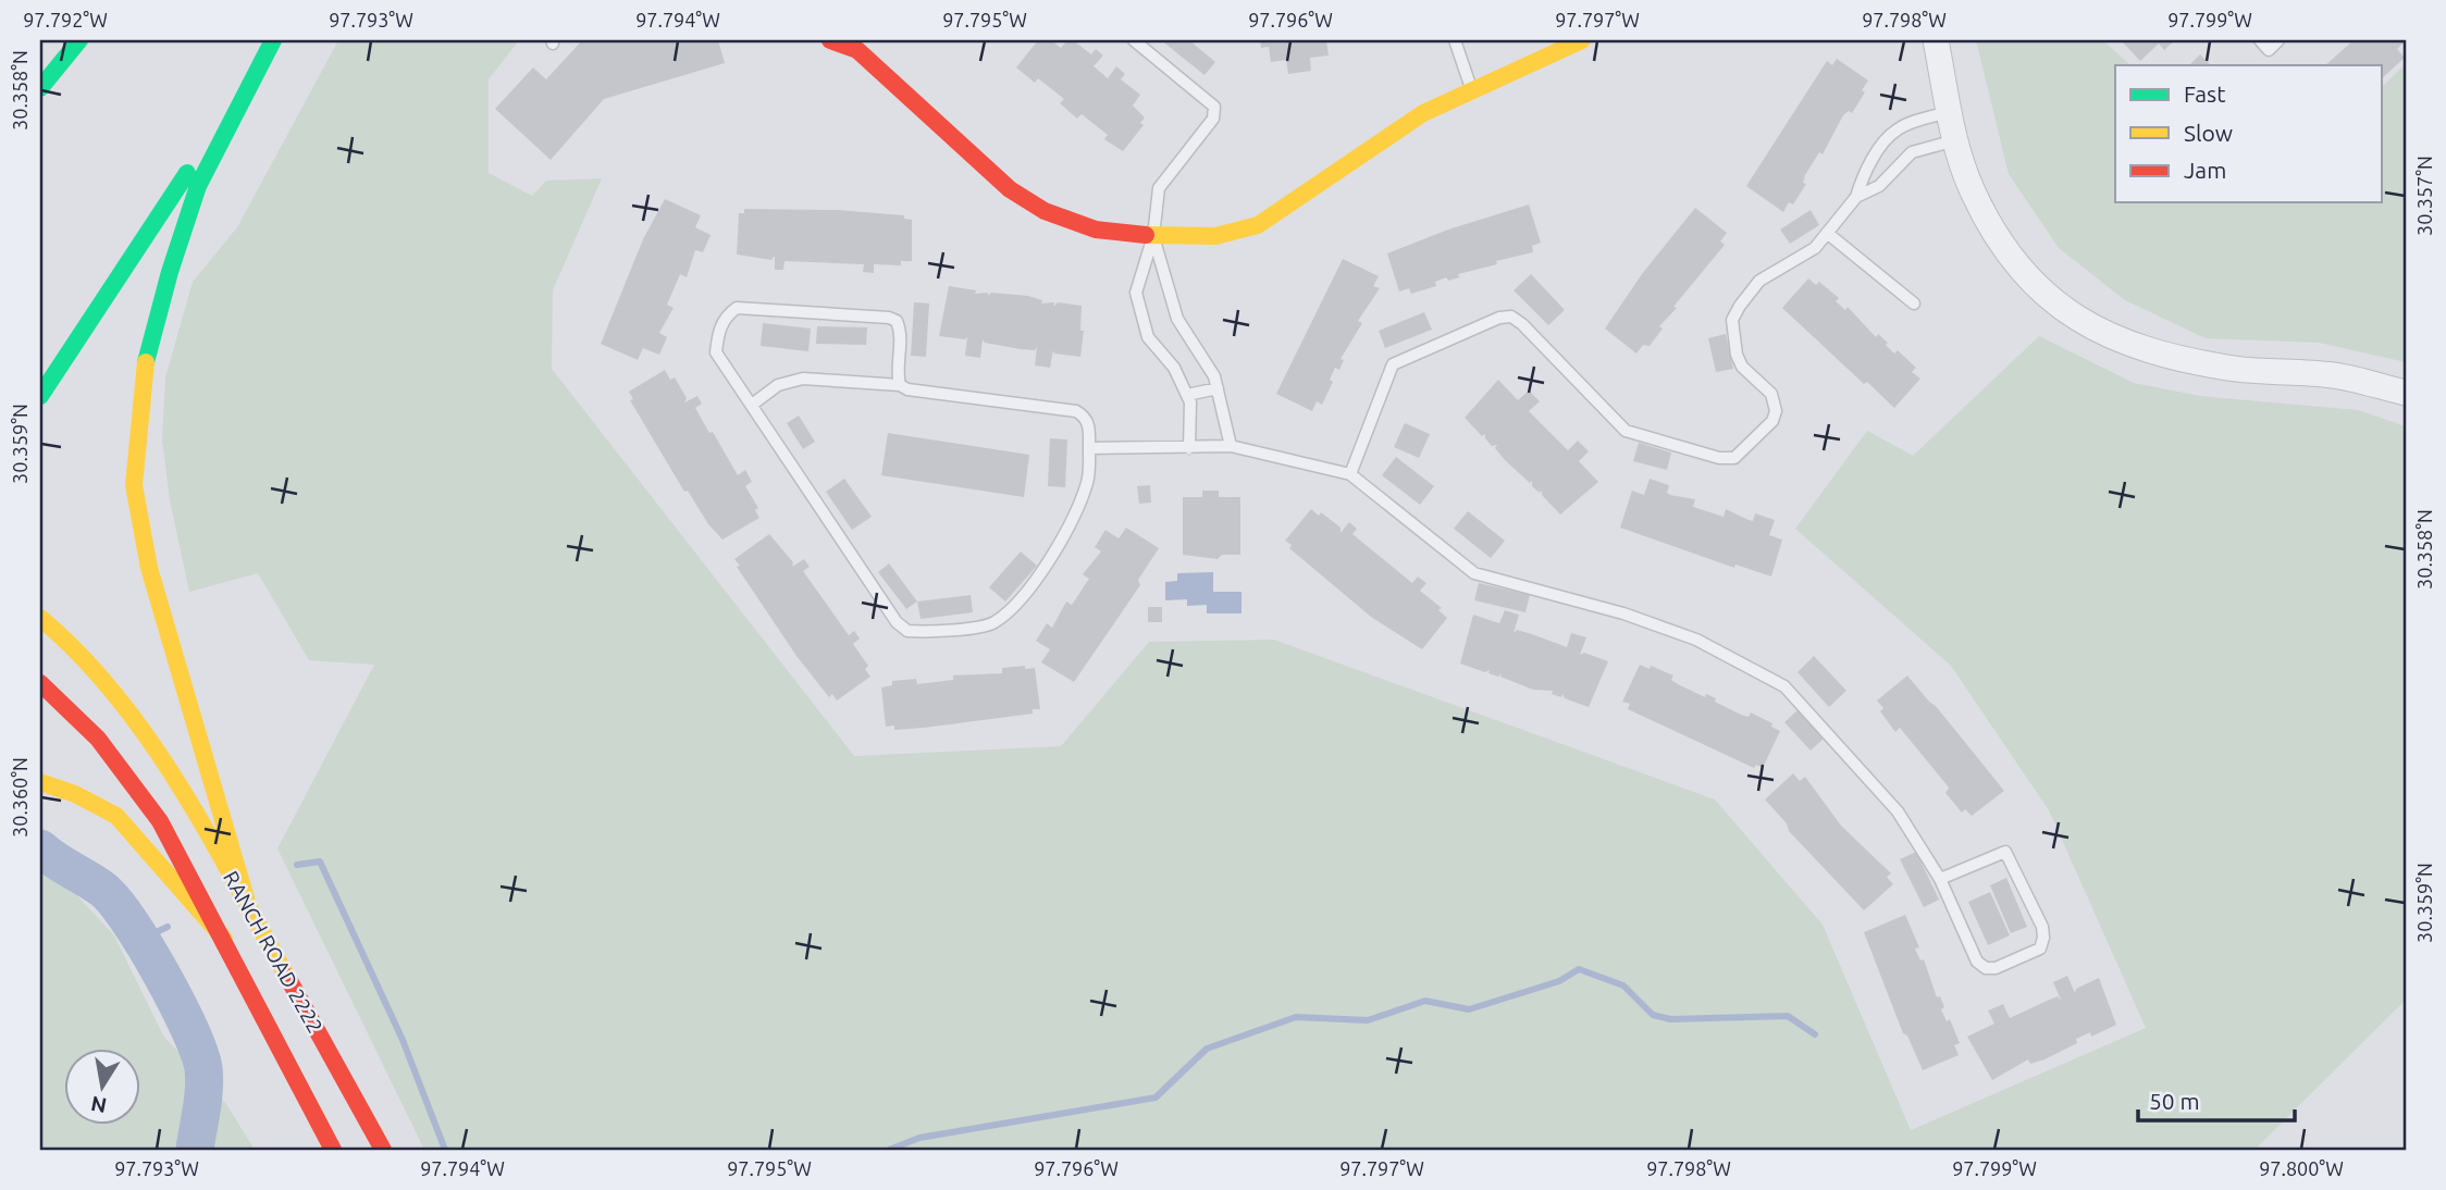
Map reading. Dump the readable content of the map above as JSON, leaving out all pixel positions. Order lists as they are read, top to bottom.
{
  "streets": {
    "main road": ["RANCH ROAD 2222"]
  },
  "legend": ["Fast", "Slow", "Jam"],
  "scale_bar": "50 m",
  "north": "bottom",
  "coordinates": [
    "97.792°W",
    "97.793°W",
    "97.794°W",
    "97.795°W",
    "97.796°W",
    "97.797°W",
    "97.798°W",
    "97.799°W",
    "30.358°N",
    "30.357°N",
    "30.359°N",
    "30.360°N",
    "97.800°W"
  ]
}
